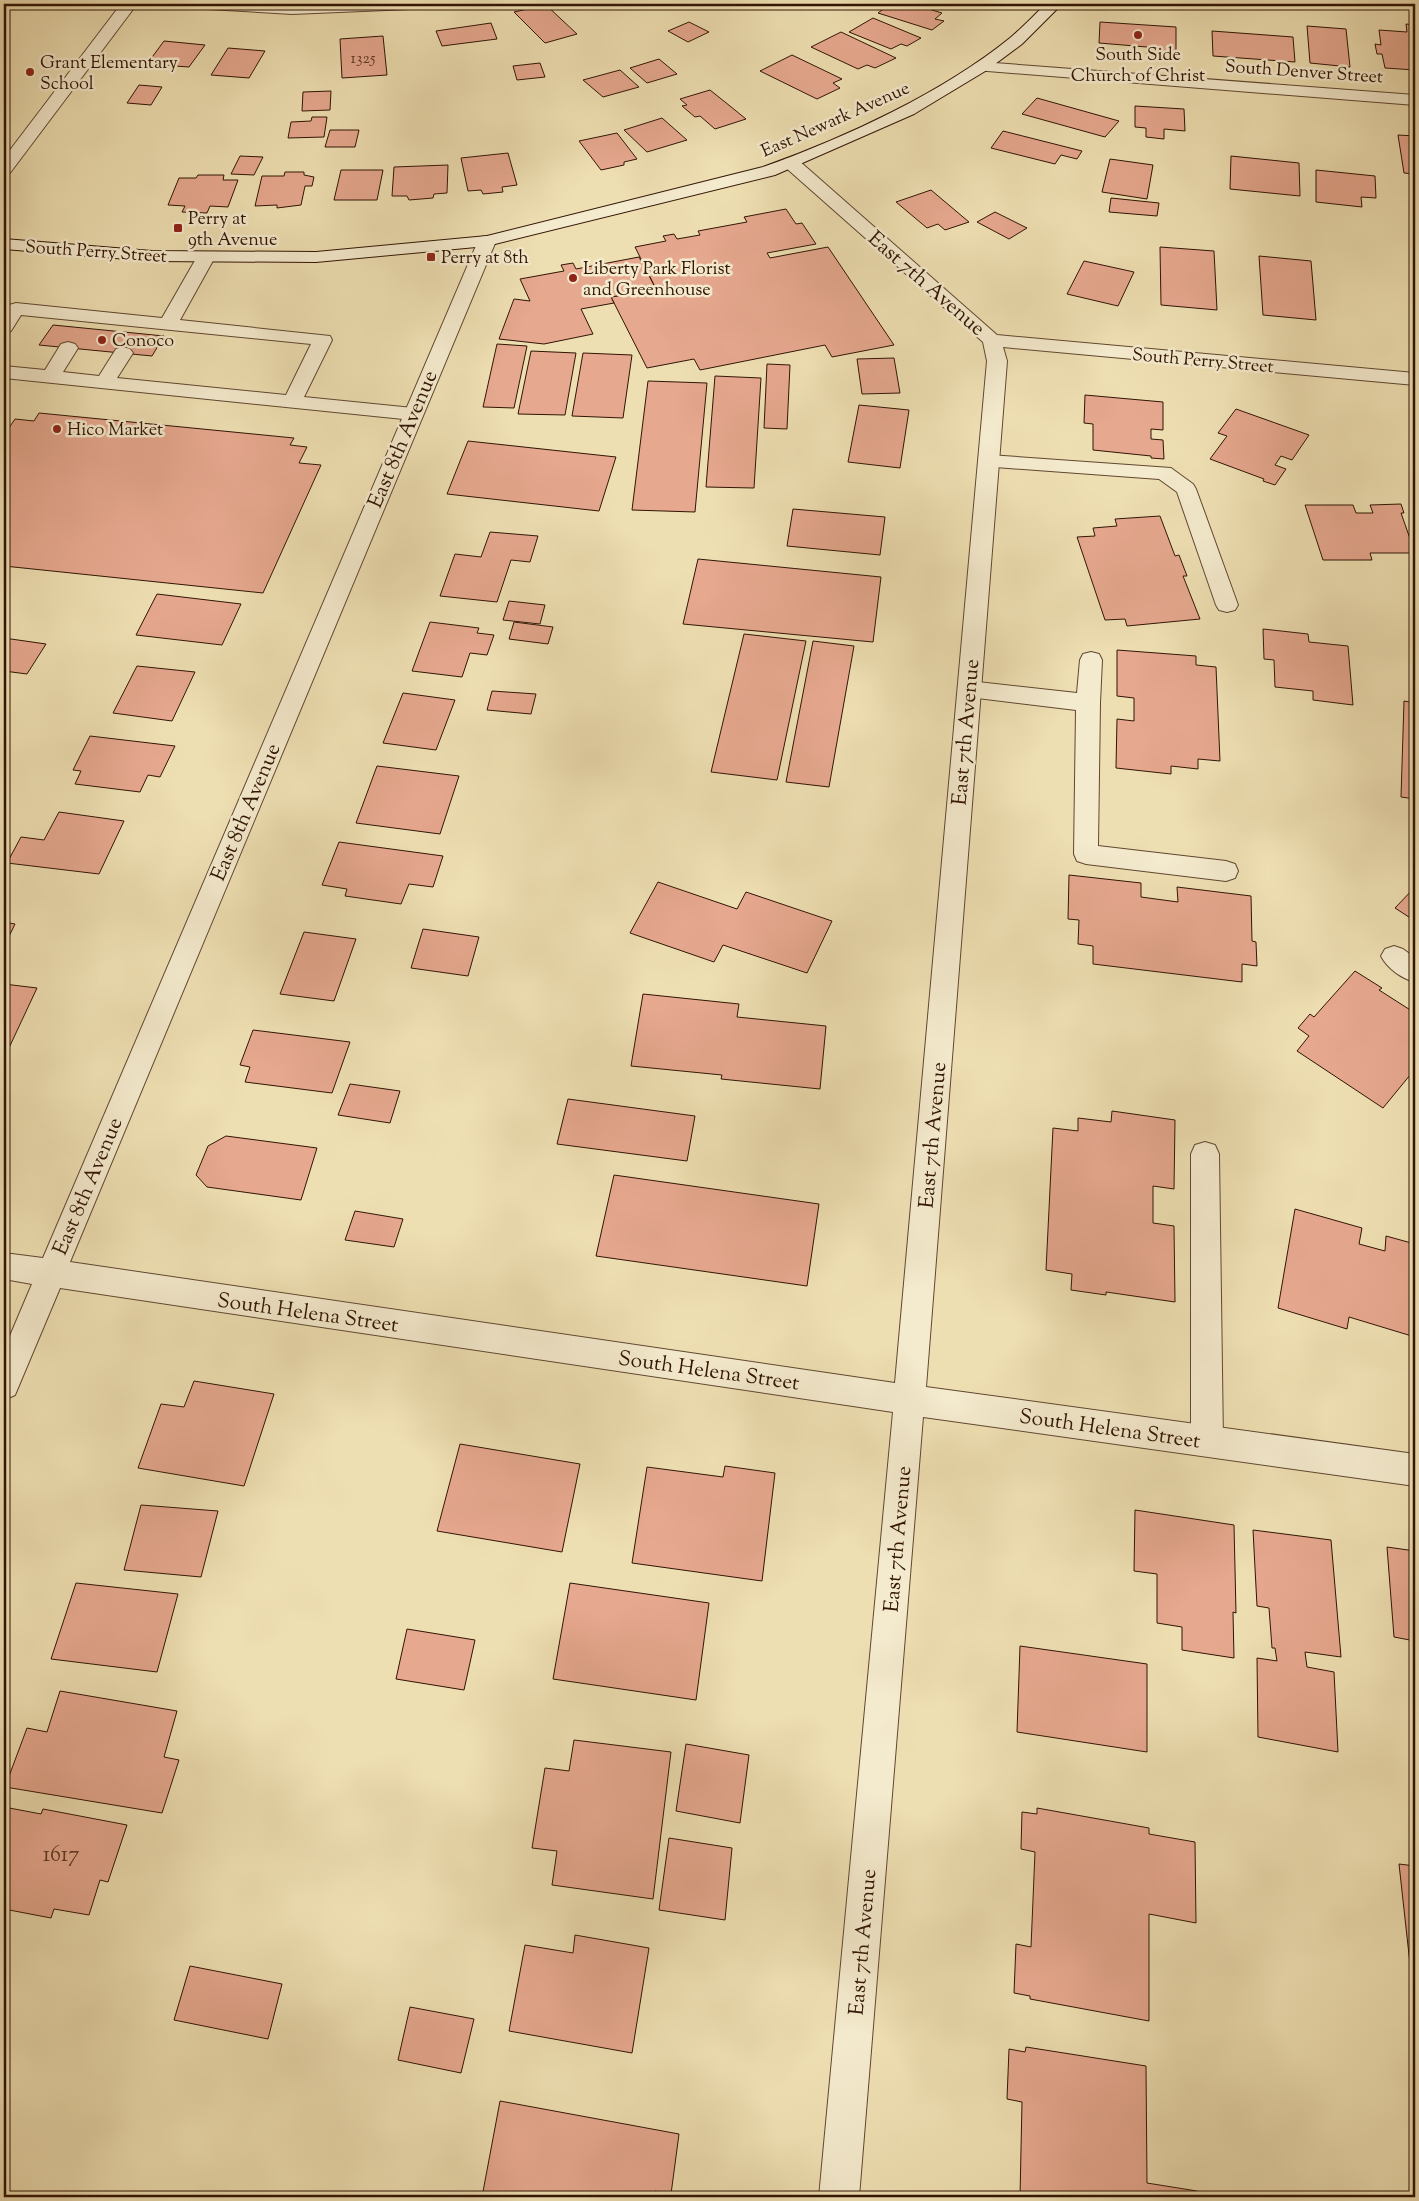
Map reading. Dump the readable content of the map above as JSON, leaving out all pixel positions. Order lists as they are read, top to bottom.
{
  "streets": {
    "street": [
      "South Denver Street",
      "East Newark Avenue",
      "South Perry Street",
      "East 7th Avenue",
      "East 8th Avenue",
      "South Helena Street"
    ]
  },
  "crossings": [
    ["South Denver Street", "East Newark Avenue"],
    ["East Newark Avenue", "South Perry Street"],
    ["East Newark Avenue", "East 7th Avenue"],
    ["East Newark Avenue", "East 8th Avenue"],
    ["South Perry Street", "East 7th Avenue"],
    ["South Perry Street", "East 8th Avenue"],
    ["East 7th Avenue", "South Helena Street"],
    ["East 8th Avenue", "South Helena Street"]
  ],
  "places": {
    "other": [
      "South Side Church of Christ",
      "Grant Elementary School",
      "Liberty Park Florist and Greenhouse",
      "Conoco",
      "Hico Market"
    ],
    "transit": ["Perry at 9th Avenue", "Perry at 8th"]
  },
  "house_numbers": ["1325", "1617"]
}
